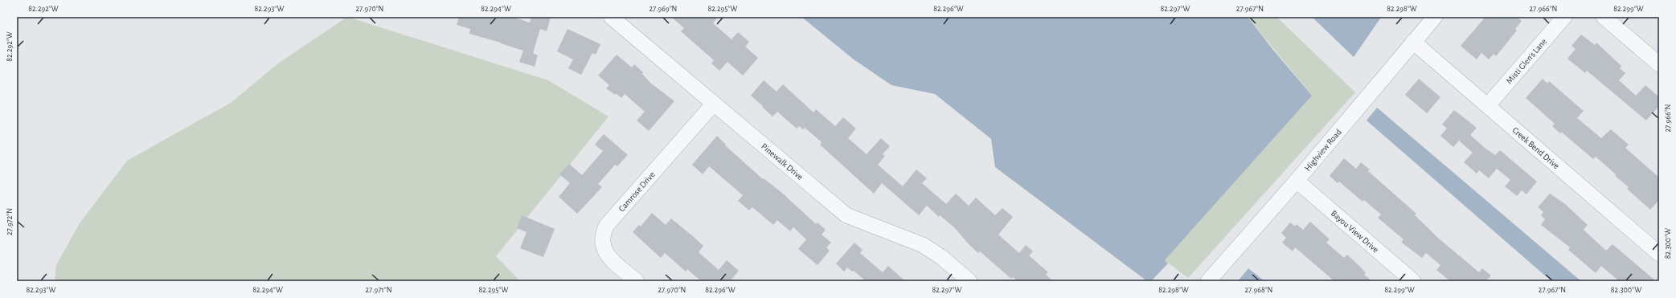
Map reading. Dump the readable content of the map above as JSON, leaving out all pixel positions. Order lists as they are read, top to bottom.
{
  "streets": {
    "street": [
      "Misti Glen's Lane",
      "Creek Bend Drive",
      "Highview Road",
      "Pinewalk Drive",
      "Camrose Drive",
      "Bayou View Drive"
    ]
  },
  "crossings": [
    ["Misti Glen's Lane", "Creek Bend Drive"],
    ["Creek Bend Drive", "Highview Road"],
    ["Highview Road", "Bayou View Drive"],
    ["Pinewalk Drive", "Camrose Drive"]
  ],
  "coordinates": [
    "82.292°W",
    "82.293°W",
    "27.970°N",
    "82.294°W",
    "27.969°N",
    "82.295°W",
    "82.296°W",
    "82.297°W",
    "27.967°N",
    "82.298°W",
    "27.966°N",
    "82.299°W",
    "27.972°N",
    "82.300°W",
    "27.971°N",
    "27.968°N"
  ]
}
